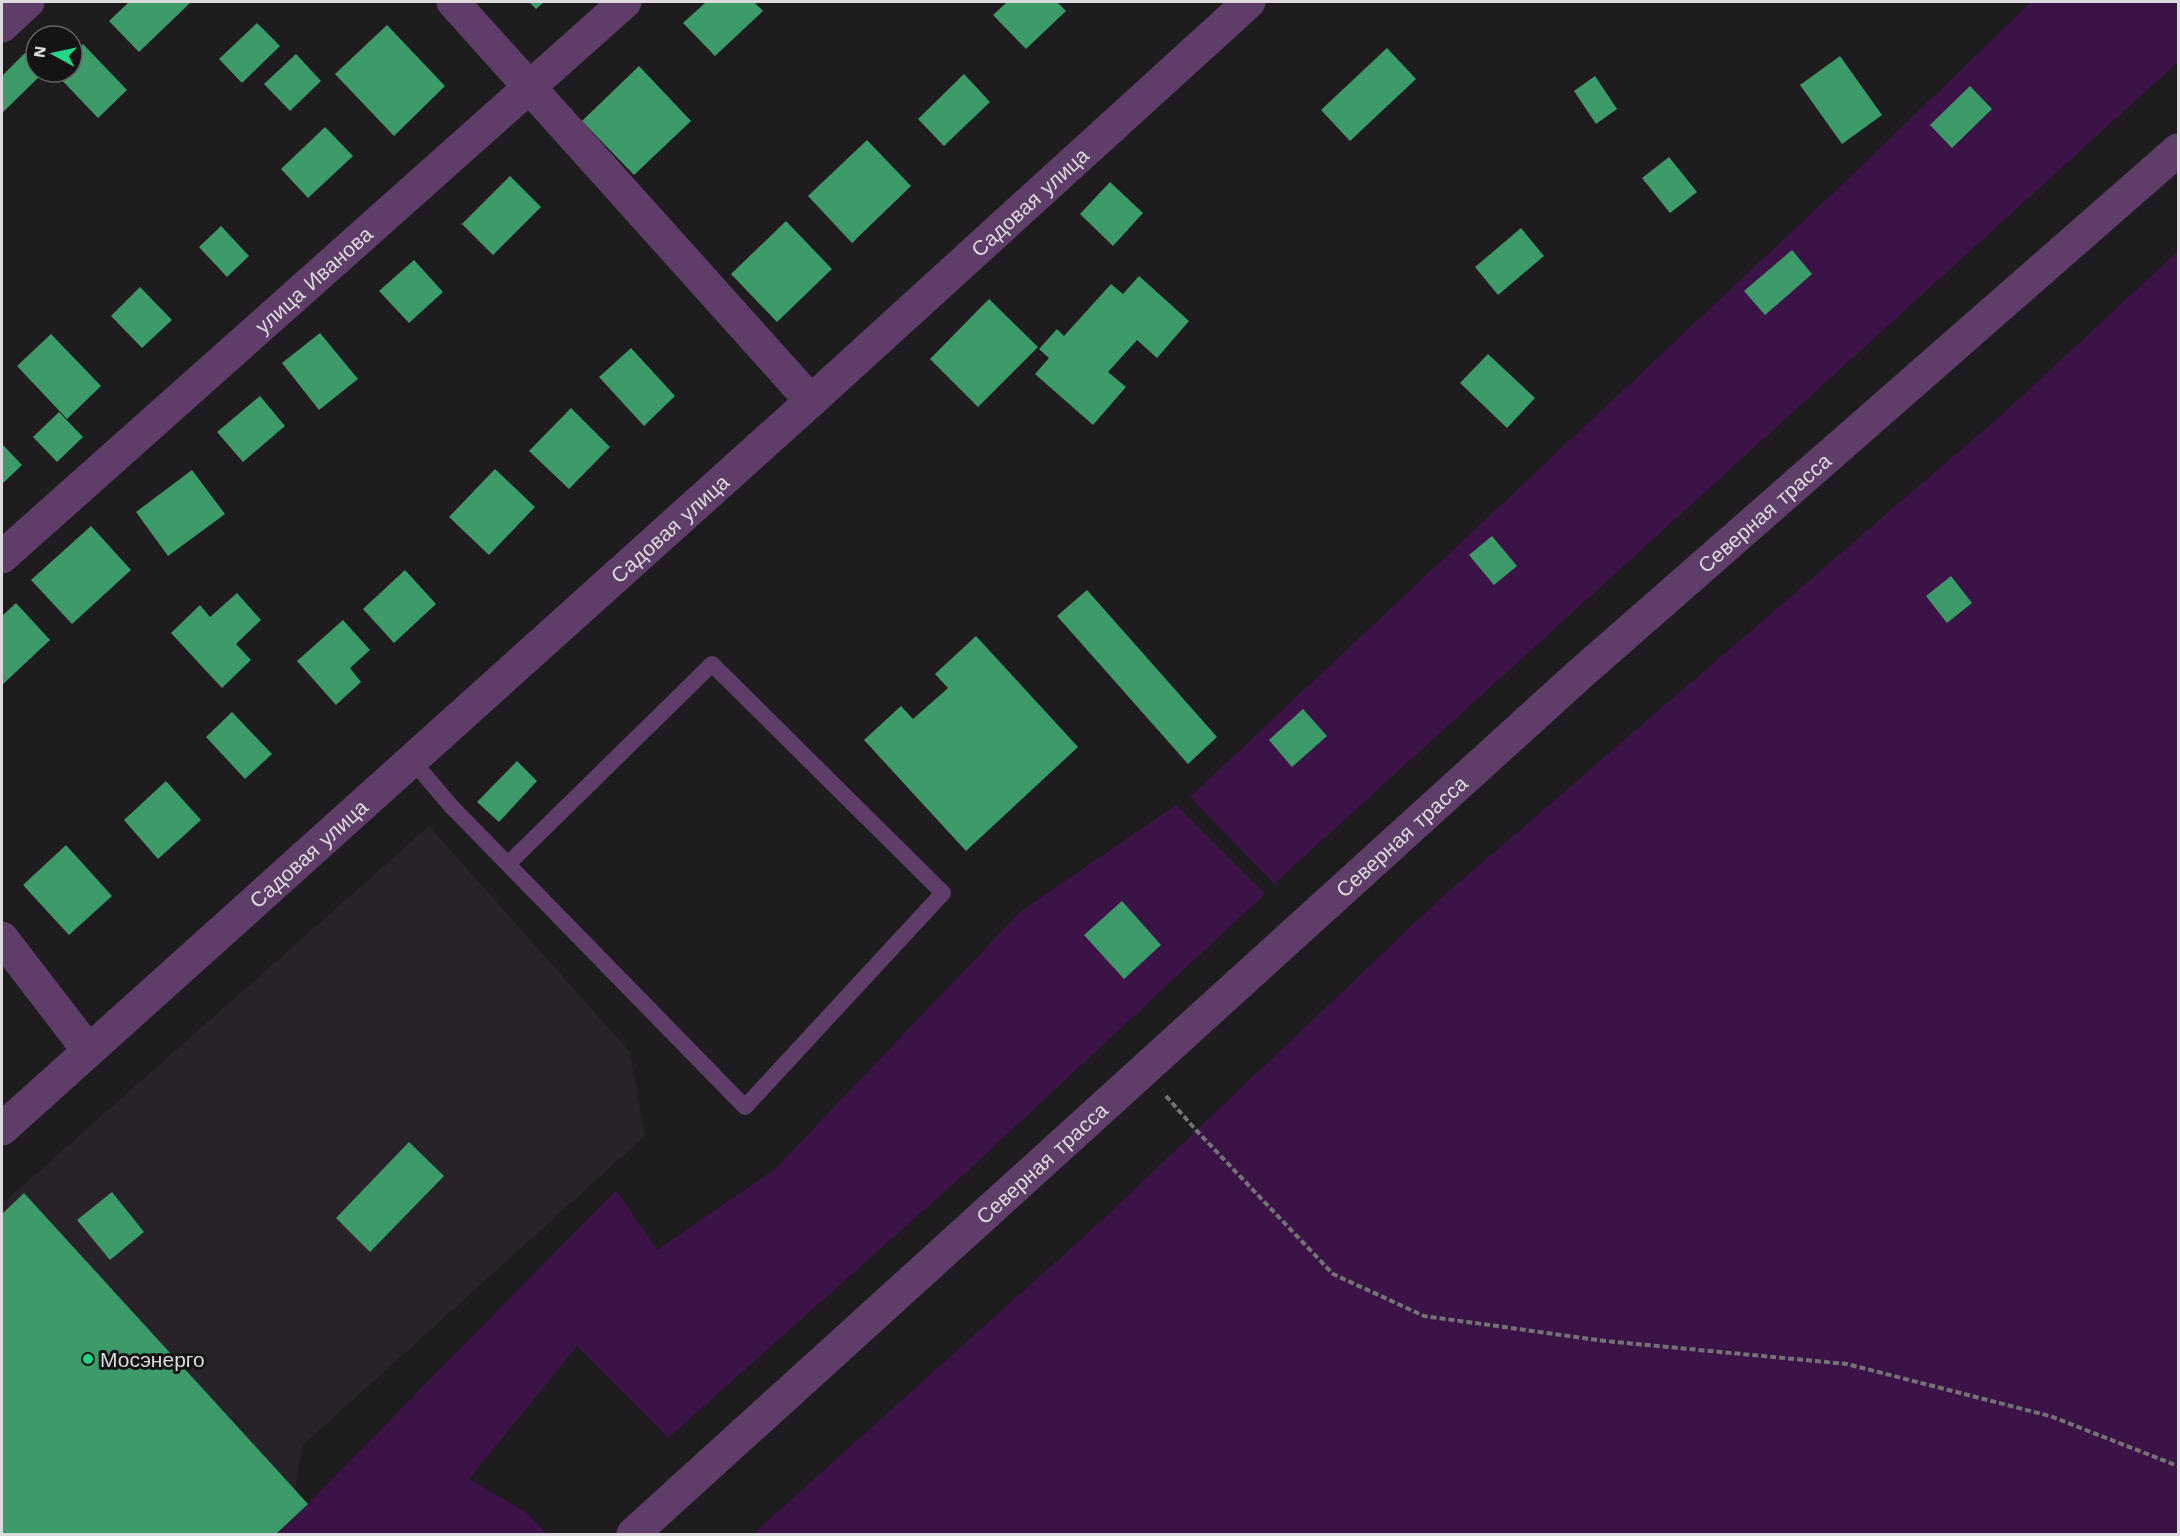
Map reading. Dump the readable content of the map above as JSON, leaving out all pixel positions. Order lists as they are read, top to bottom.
{
  "streets": {
    "street": ["Садовая улица", "улица Иванова", "Северная трасса"]
  },
  "places": ["Мосэнерго"],
  "north": "left"
}
